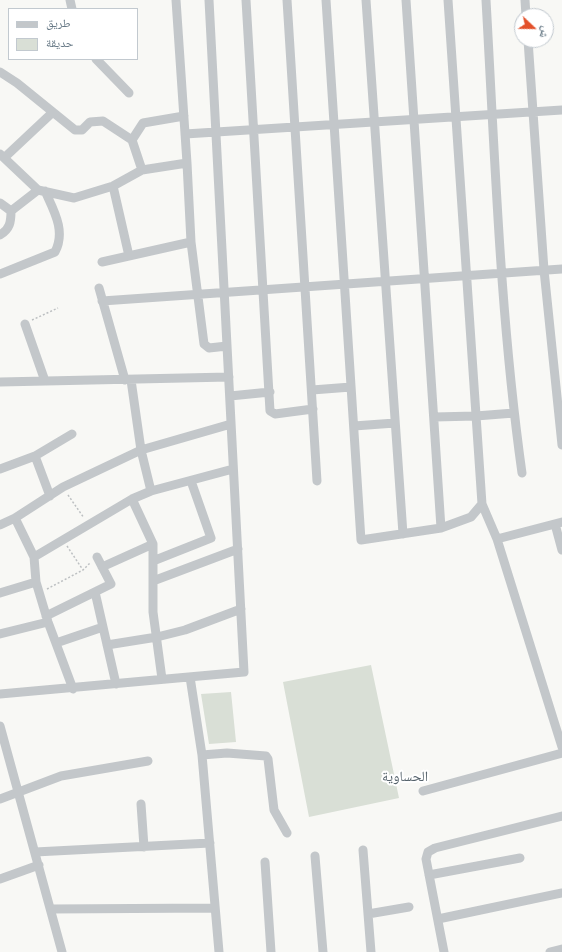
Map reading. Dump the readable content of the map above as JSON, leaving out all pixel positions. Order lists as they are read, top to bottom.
{
  "districts": ["الحساوية"],
  "legend": ["طريق", "حديقة"],
  "north": "right"
}
